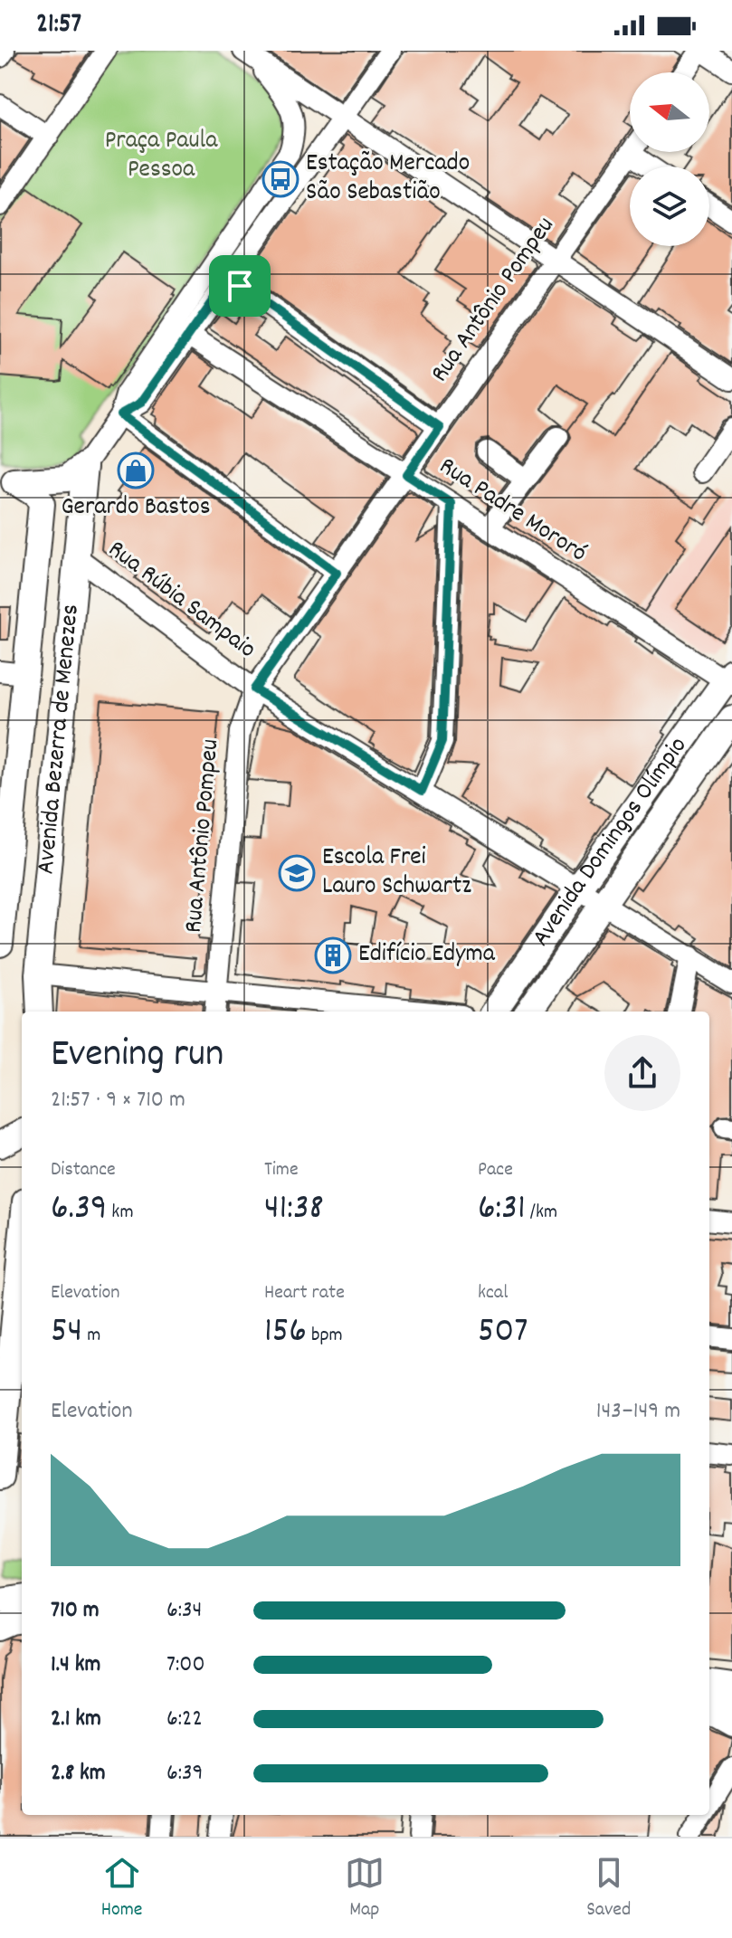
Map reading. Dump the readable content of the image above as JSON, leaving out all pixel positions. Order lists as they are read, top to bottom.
{
  "streets": {
    "main road": ["Avenida Bezerra de Menezes", "Avenida Domingos Olímpio"],
    "street": ["Rua Antônio Pompeu", "Rua Padre Mororó", "Rua Rúbia Sampaio"]
  },
  "crossings": [
    ["Rua Antônio Pompeu", "Rua Padre Mororó"],
    ["Rua Antônio Pompeu", "Rua Rúbia Sampaio"],
    ["Rua Padre Mororó", "Avenida Domingos Olímpio"],
    ["Rua Rúbia Sampaio", "Avenida Bezerra de Menezes"],
    ["Rua Rúbia Sampaio", "Avenida Domingos Olímpio"]
  ],
  "parks": ["Praça Paula Pessoa"],
  "places": {
    "bus stop": ["Estação Mercado São Sebastião"],
    "shop": ["Gerardo Bastos"],
    "school or university": ["Escola Frei Lauro Schwartz"],
    "building": ["Edifício Edyma"]
  },
  "north": "left",
  "page": {
    "status": "21:57",
    "heading": ["Evening run", "21:57 · 9 × 710 m"],
    "stats": [
      ["Distance", "6.39 km"],
      ["Time", "41:38"],
      ["Pace", "6:31 /km"],
      ["Elevation", "54 m"],
      ["Heart rate", "156 bpm"],
      ["kcal", "507"]
    ],
    "chart": ["Elevation", "143–149 m"],
    "list": [
      {
        "name": "710 m",
        "note": "6:34"
      },
      {
        "name": "1.4 km",
        "note": "7:00"
      },
      {
        "name": "2.1 km",
        "note": "6:22"
      },
      {
        "name": "2.8 km",
        "note": "6:39"
      }
    ],
    "tabs": ["Home", "Map", "Saved"]
  }
}
